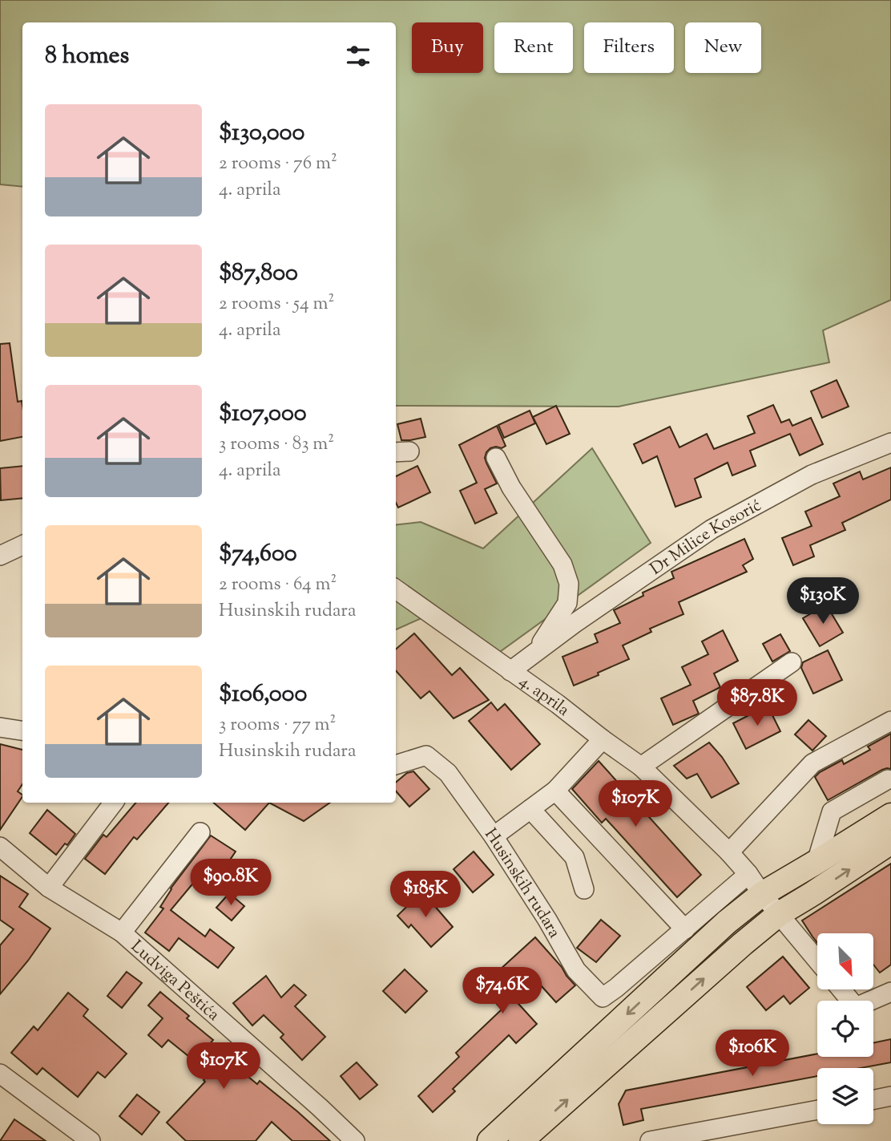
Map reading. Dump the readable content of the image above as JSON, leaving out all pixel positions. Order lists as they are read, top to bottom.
{
  "streets": {
    "street": [
      "Dr Milice Kosorić",
      "4. aprila",
      "Husinskih rudara",
      "Ludviga Peštića"
    ]
  },
  "crossings": [
    ["Dr Milice Kosorić", "4. aprila"],
    ["4. aprila", "Husinskih rudara"]
  ],
  "north": "bottom right",
  "page": {
    "chip": [
      "Buy",
      "Rent",
      "Filters",
      "New"
    ],
    "heading": "8 homes",
    "list": [
      {
        "name": "$130,000",
        "note": "2 rooms · 76 m² · 4. aprila"
      },
      {
        "name": "$87,800",
        "note": "2 rooms · 54 m² · 4. aprila"
      },
      {
        "name": "$107,000",
        "note": "3 rooms · 83 m² · 4. aprila"
      },
      {
        "name": "$74,600",
        "note": "2 rooms · 64 m² · Husinskih rudara"
      },
      {
        "name": "$106,000",
        "note": "3 rooms · 77 m² · Husinskih rudara"
      }
    ],
    "price": [
      "$130K",
      "$87.8K",
      "$107K",
      "$90.8K",
      "$185K",
      "$74.6K",
      "$106K",
      "$107K"
    ]
  }
}
